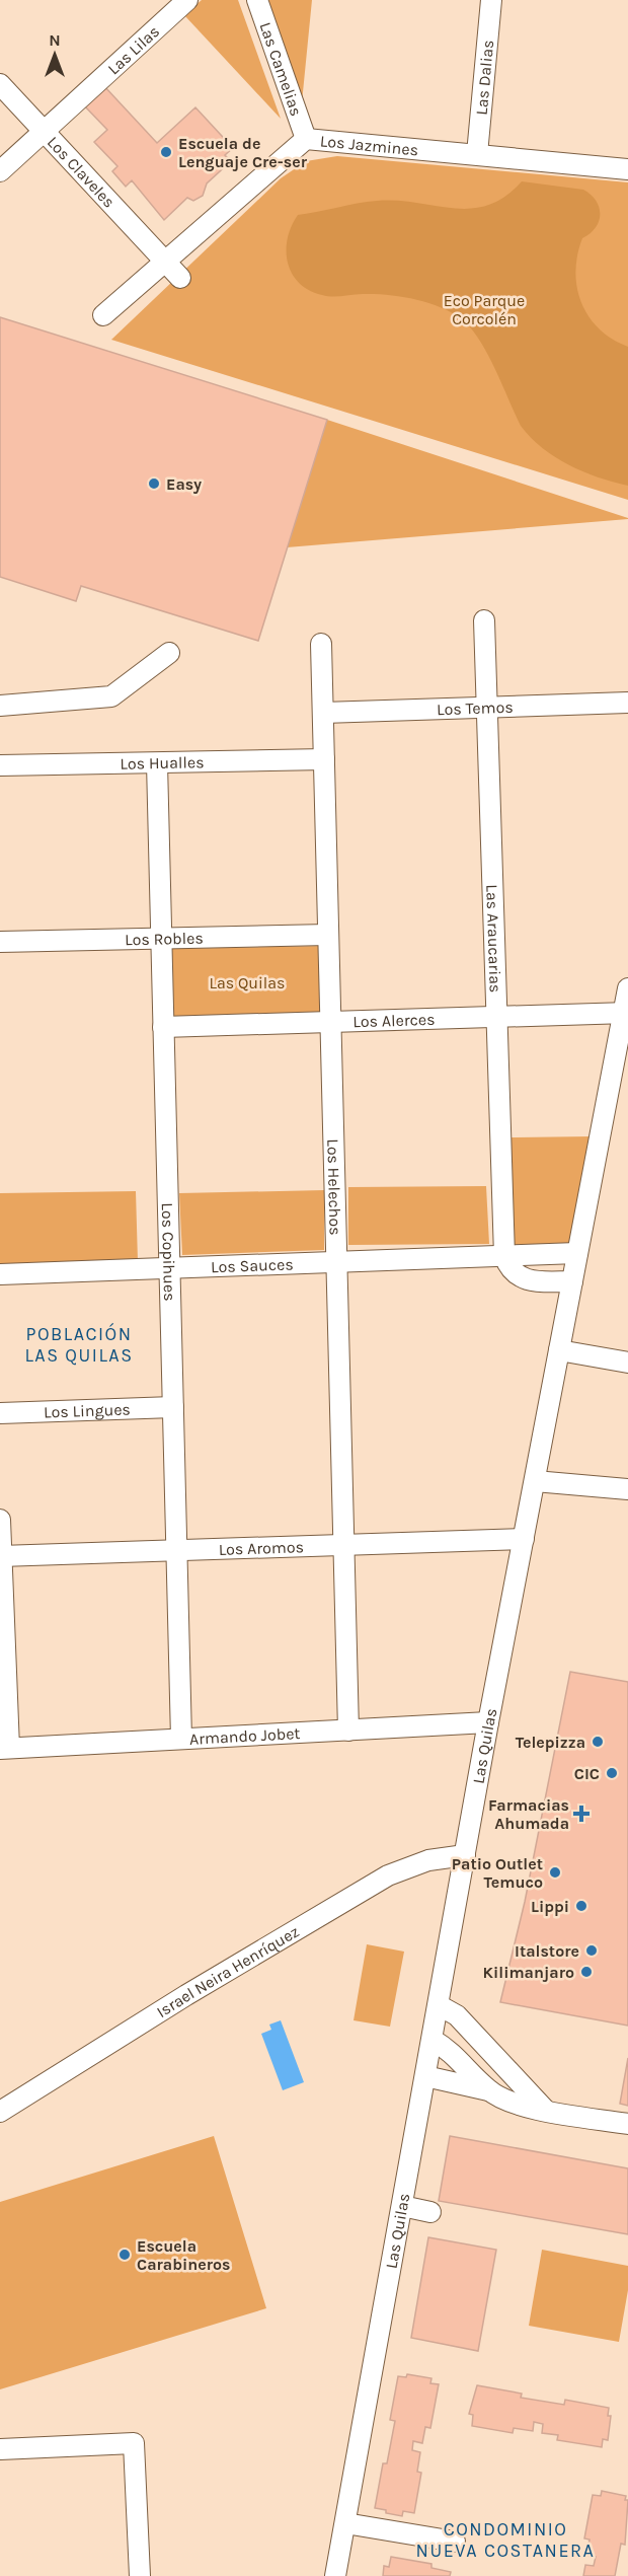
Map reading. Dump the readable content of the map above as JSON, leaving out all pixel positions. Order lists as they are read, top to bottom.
{
  "streets": {
    "street": [
      "Las Lilas",
      "Las Camelias",
      "Las Dalias",
      "Los Jazmines",
      "Los Claveles",
      "Los Temos",
      "Los Hualles",
      "Los Robles",
      "Las Araucarias",
      "Los Alerces",
      "Los Helechos",
      "Los Copihues",
      "Los Sauces",
      "Los Lingues",
      "Los Aromos",
      "Armando Jobet",
      "Las Quilas",
      "Israel Neira Henríquez"
    ]
  },
  "crossings": [
    ["Las Lilas", "Los Claveles"],
    ["Las Camelias", "Los Jazmines"],
    ["Las Dalias", "Los Jazmines"],
    ["Los Jazmines", "Los Claveles"],
    ["Los Temos", "Las Araucarias"],
    ["Los Temos", "Los Helechos"],
    ["Los Hualles", "Los Helechos"],
    ["Los Hualles", "Los Copihues"],
    ["Los Robles", "Los Helechos"],
    ["Los Robles", "Los Copihues"],
    ["Las Araucarias", "Los Alerces"],
    ["Las Araucarias", "Los Sauces"],
    ["Los Alerces", "Los Helechos"],
    ["Los Alerces", "Los Copihues"],
    ["Los Alerces", "Las Quilas"],
    ["Los Helechos", "Los Sauces"],
    ["Los Helechos", "Los Aromos"],
    ["Los Helechos", "Armando Jobet"],
    ["Los Copihues", "Los Sauces"],
    ["Los Copihues", "Los Lingues"],
    ["Los Copihues", "Los Aromos"],
    ["Los Copihues", "Armando Jobet"],
    ["Los Sauces", "Las Quilas"],
    ["Los Aromos", "Las Quilas"],
    ["Armando Jobet", "Las Quilas"],
    ["Las Quilas", "Israel Neira Henríquez"]
  ],
  "districts": ["POBLACIÓN LAS QUILAS", "CONDOMINIO NUEVA COSTANERA"],
  "parks": ["Eco Parque Corcolén", "Las Quilas"],
  "places": {
    "other": [
      "Escuela de Lenguaje Cre-ser",
      "Easy",
      "Telepizza",
      "CIC",
      "Patio Outlet Temuco",
      "Lippi",
      "Italstore",
      "Kilimanjaro",
      "Escuela Carabineros"
    ],
    "health": ["Farmacias Ahumada"]
  },
  "north": "top"
}
